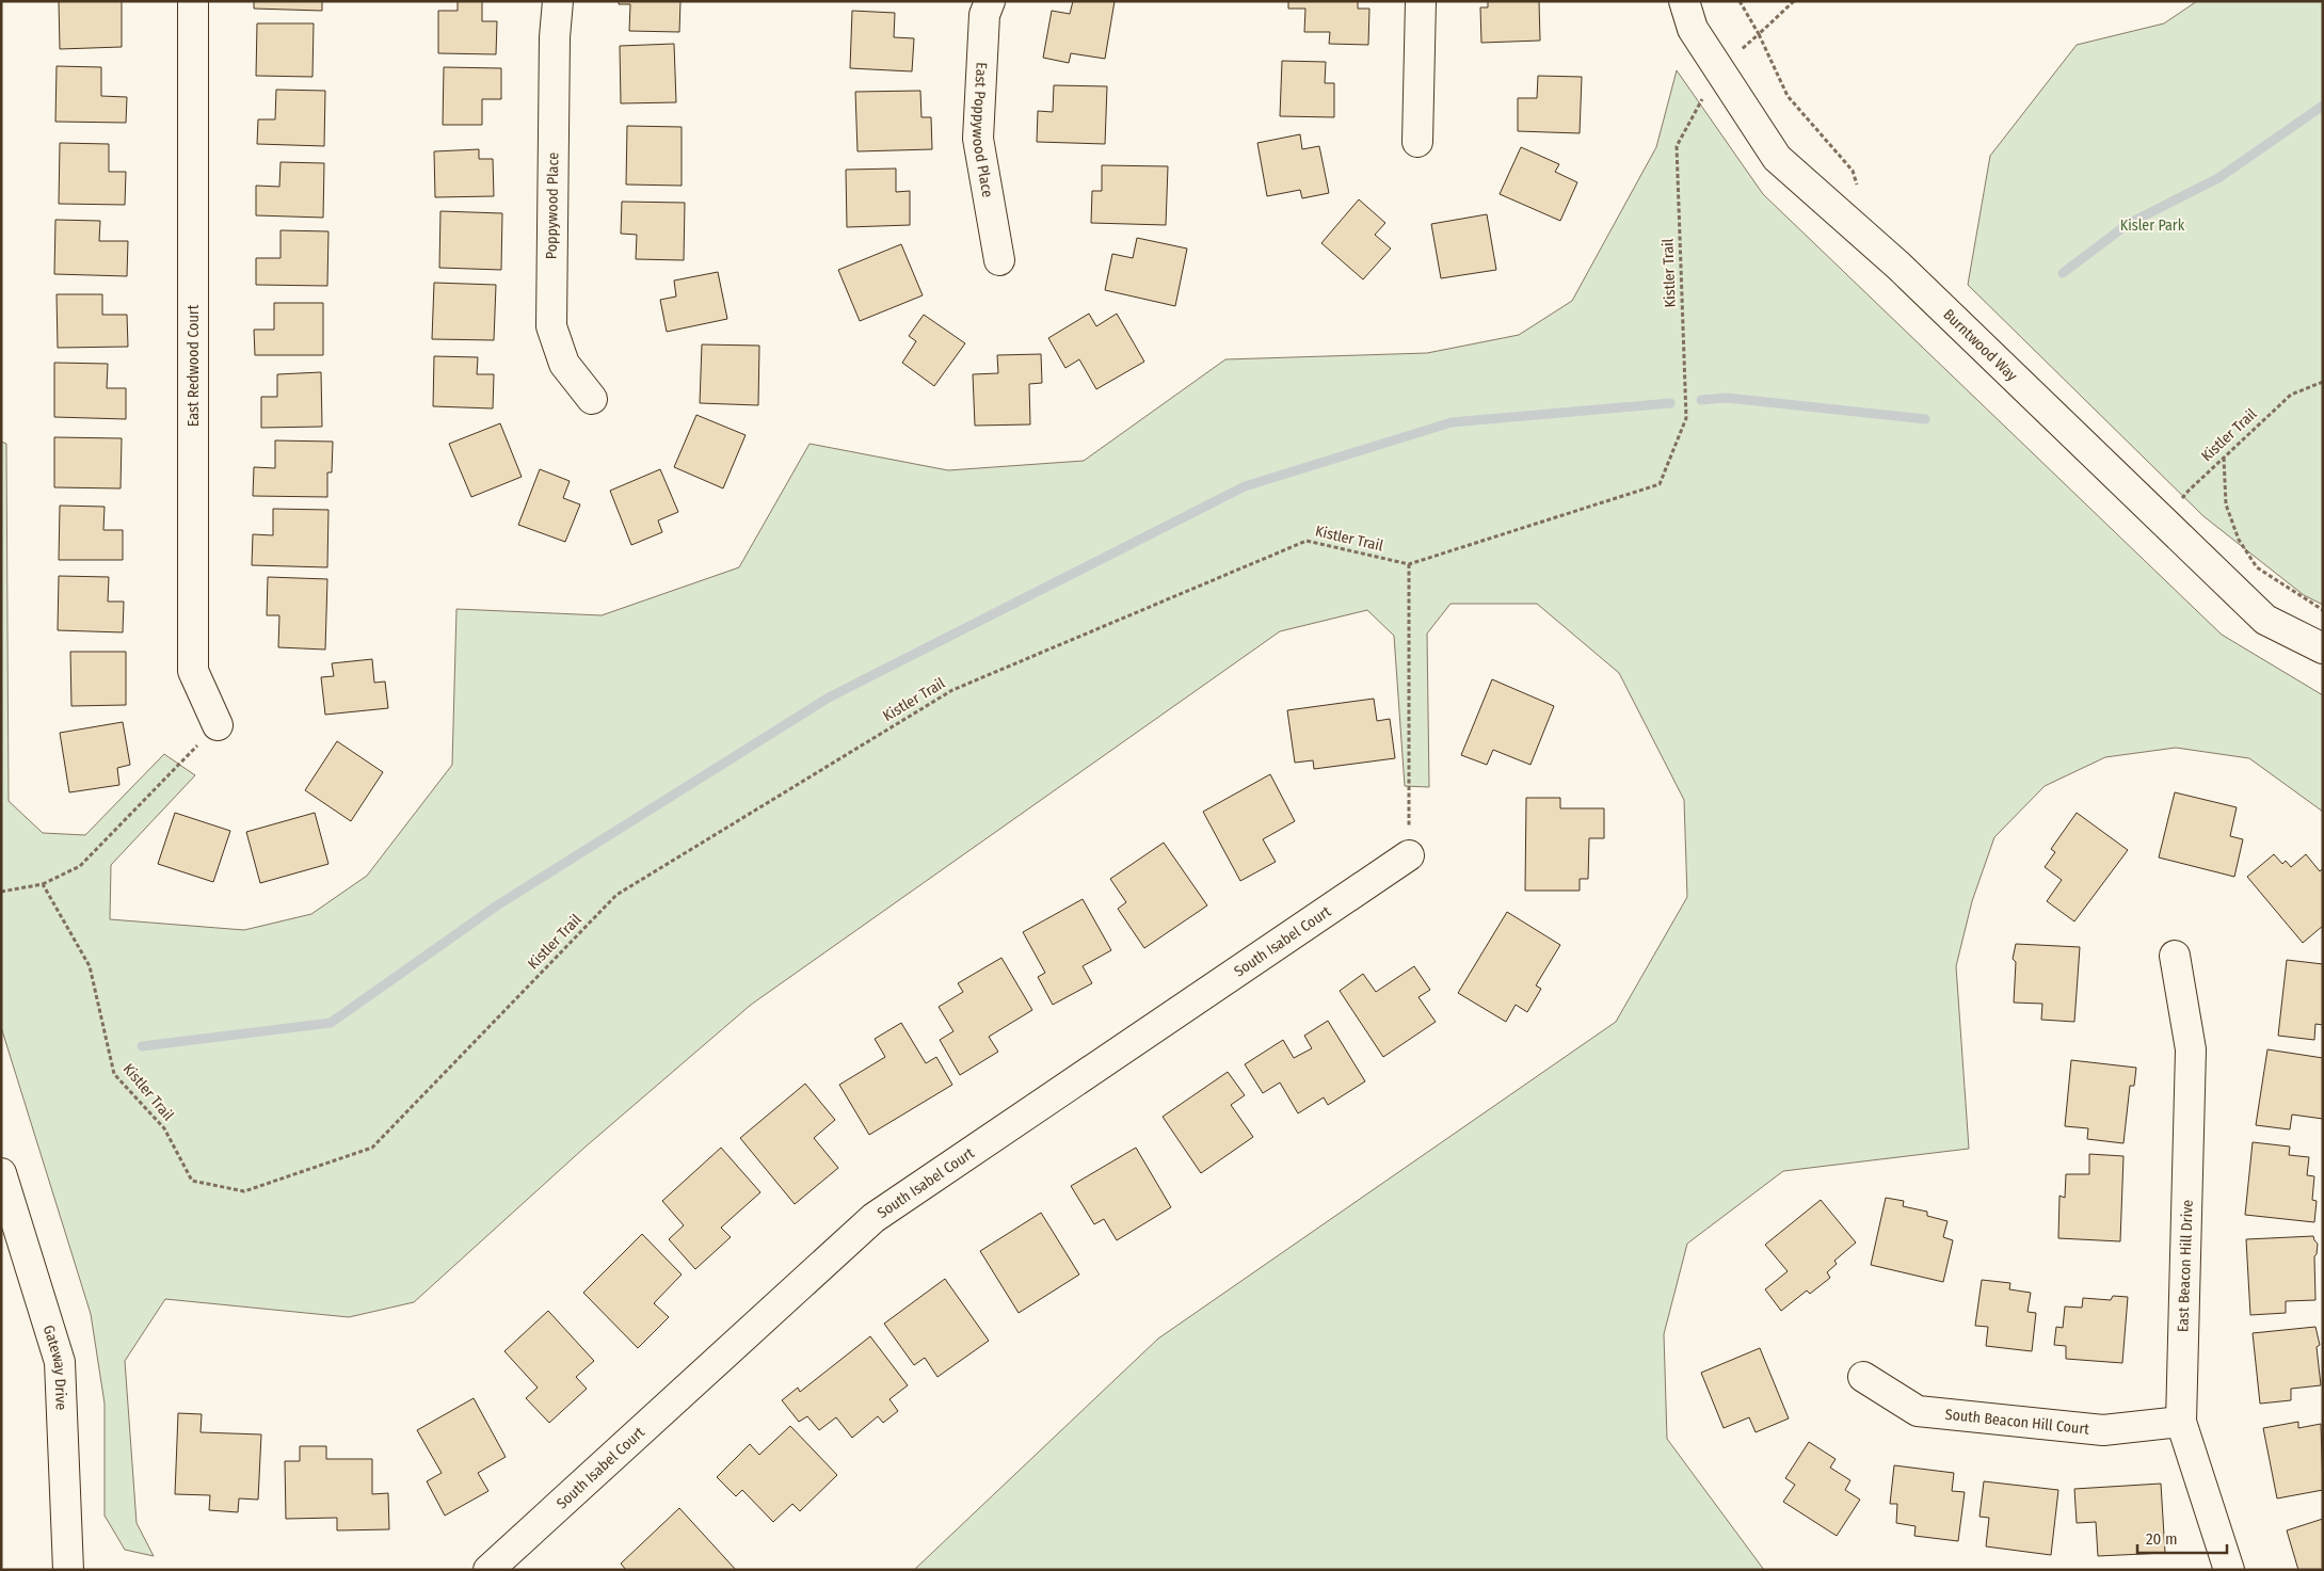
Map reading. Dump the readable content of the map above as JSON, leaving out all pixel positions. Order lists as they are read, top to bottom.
{
  "streets": {
    "street": [
      "East Poppywood Place",
      "Poppywood Place",
      "Burntwood Way",
      "East Redwood Court",
      "South Isabel Court",
      "East Beacon Hill Drive",
      "Gateway Drive",
      "South Beacon Hill Court"
    ],
    "path": ["Kistler Trail"]
  },
  "crossings": [
    ["Kistler Trail", "Burntwood Way"],
    ["East Beacon Hill Drive", "South Beacon Hill Court"]
  ],
  "parks": ["Kisler Park"],
  "scale_bar": "20 m"
}
